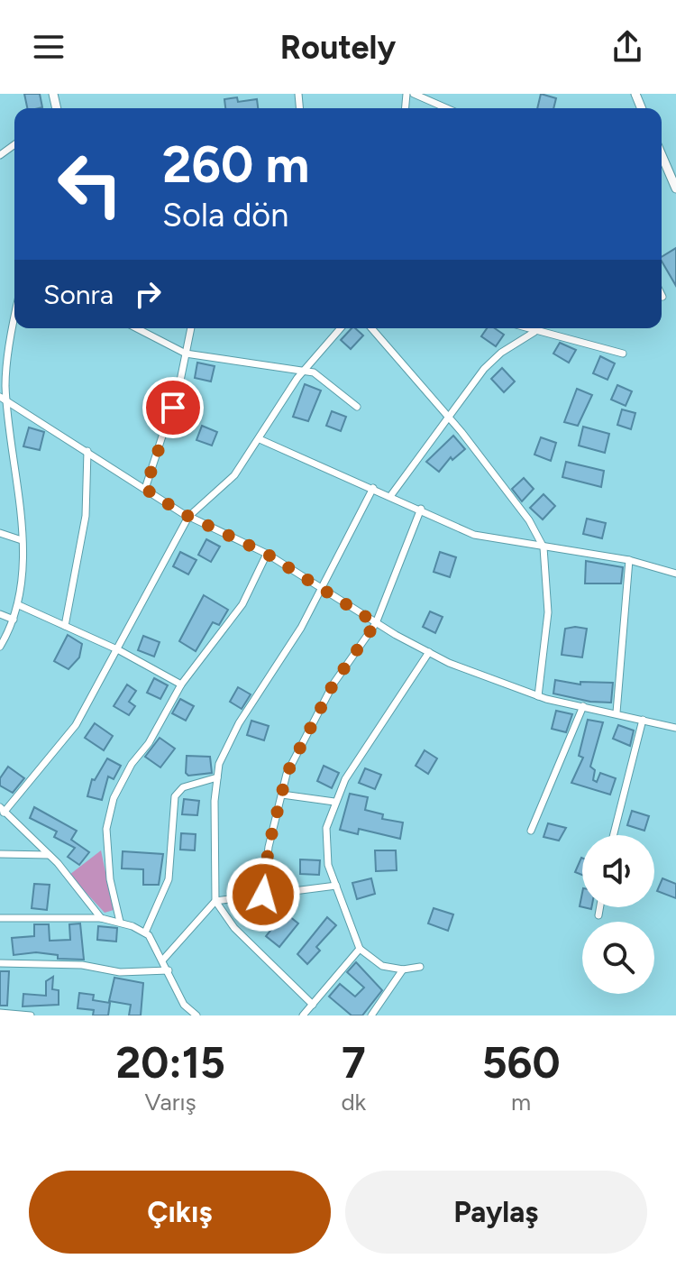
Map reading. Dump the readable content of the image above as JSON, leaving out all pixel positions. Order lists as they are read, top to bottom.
{
  "page": {
    "header": "Routely",
    "turn": ["260 m", "Sola dön"],
    "then": "Sonra",
    "eta": [
      "20:15",
      "Varış",
      "7",
      "dk",
      "560",
      "m"
    ],
    "buttons": ["Çıkış", "Paylaş"]
  }
}
